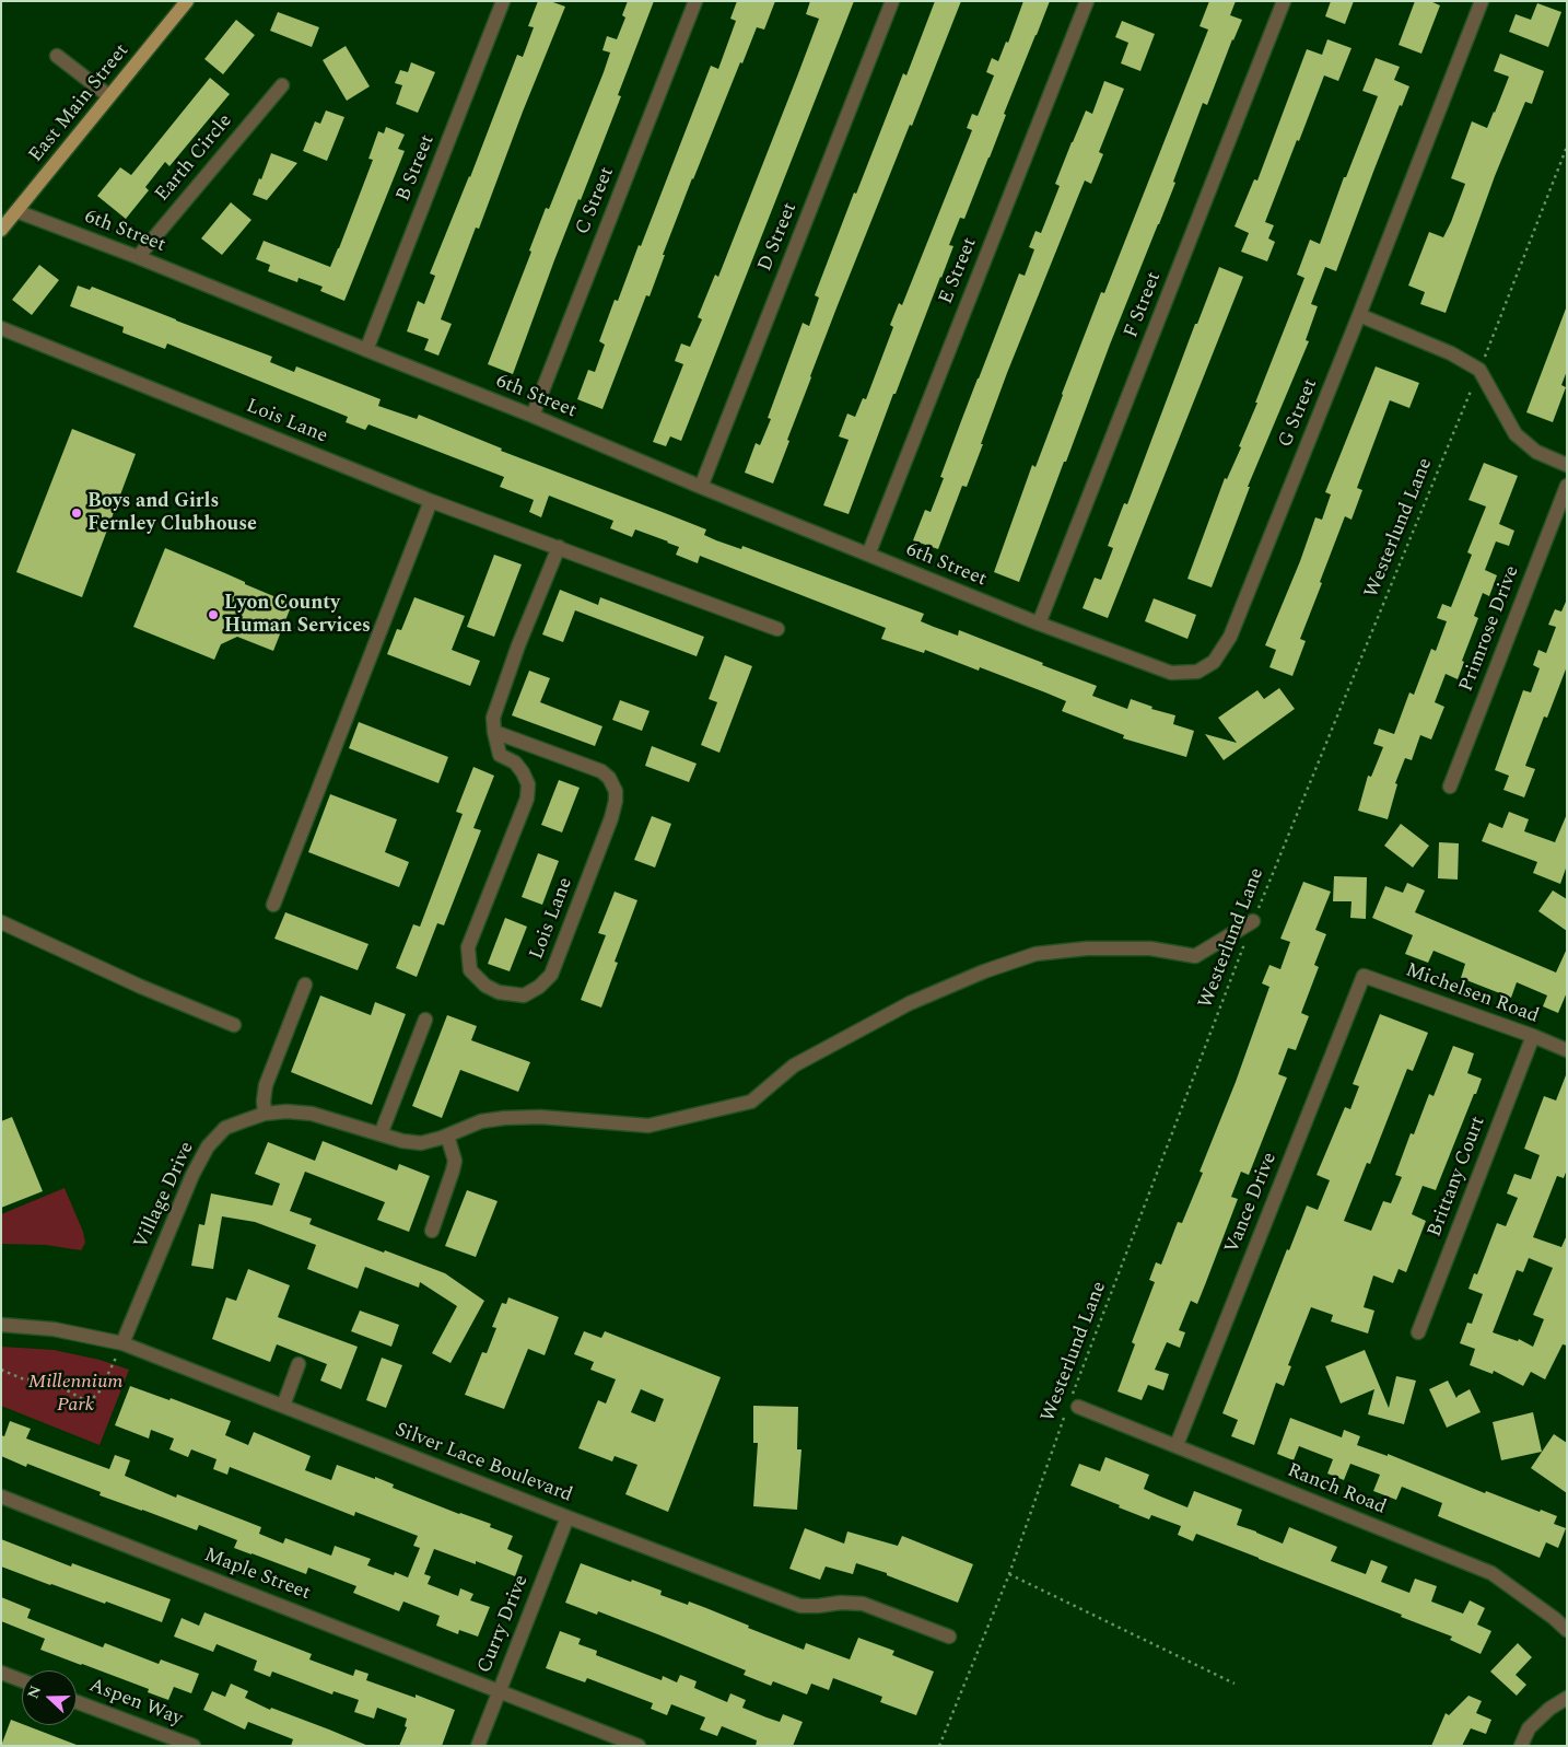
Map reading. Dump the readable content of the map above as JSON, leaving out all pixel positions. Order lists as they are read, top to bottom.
{
  "streets": {
    "main road": ["East Main Street"],
    "street": [
      "Earth Circle",
      "B Street",
      "C Street",
      "6th Street",
      "D Street",
      "E Street",
      "F Street",
      "G Street",
      "Lois Lane",
      "Primrose Drive",
      "Michelsen Road",
      "Brittany Court",
      "Village Drive",
      "Vance Drive",
      "Silver Lace Boulevard",
      "Ranch Road",
      "Maple Street",
      "Curry Drive",
      "Aspen Way"
    ],
    "path": ["Westerlund Lane"]
  },
  "crossings": [
    ["East Main Street", "6th Street"],
    ["Earth Circle", "6th Street"],
    ["B Street", "6th Street"],
    ["C Street", "6th Street"],
    ["6th Street", "D Street"],
    ["6th Street", "E Street"],
    ["6th Street", "F Street"],
    ["6th Street", "G Street"],
    ["F Street", "G Street"],
    ["Westerlund Lane", "Village Drive"],
    ["Westerlund Lane", "Ranch Road"],
    ["Michelsen Road", "Brittany Court"],
    ["Michelsen Road", "Vance Drive"],
    ["Village Drive", "Silver Lace Boulevard"],
    ["Vance Drive", "Ranch Road"],
    ["Silver Lace Boulevard", "Curry Drive"],
    ["Maple Street", "Curry Drive"]
  ],
  "parks": ["Millennium Park"],
  "places": ["Boys and Girls Fernley Clubhouse", "Lyon County Human Services"],
  "north": "left"
}
